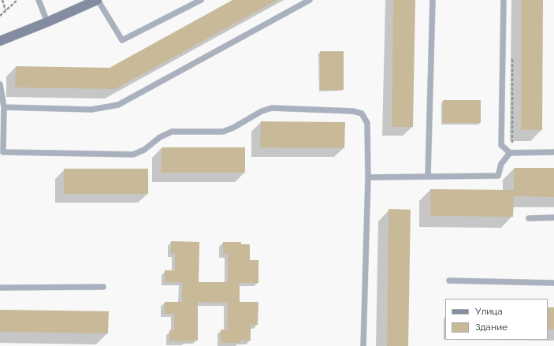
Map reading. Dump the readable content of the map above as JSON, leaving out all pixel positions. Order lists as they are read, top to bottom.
{
  "legend": ["Улица", "Здание"]
}
